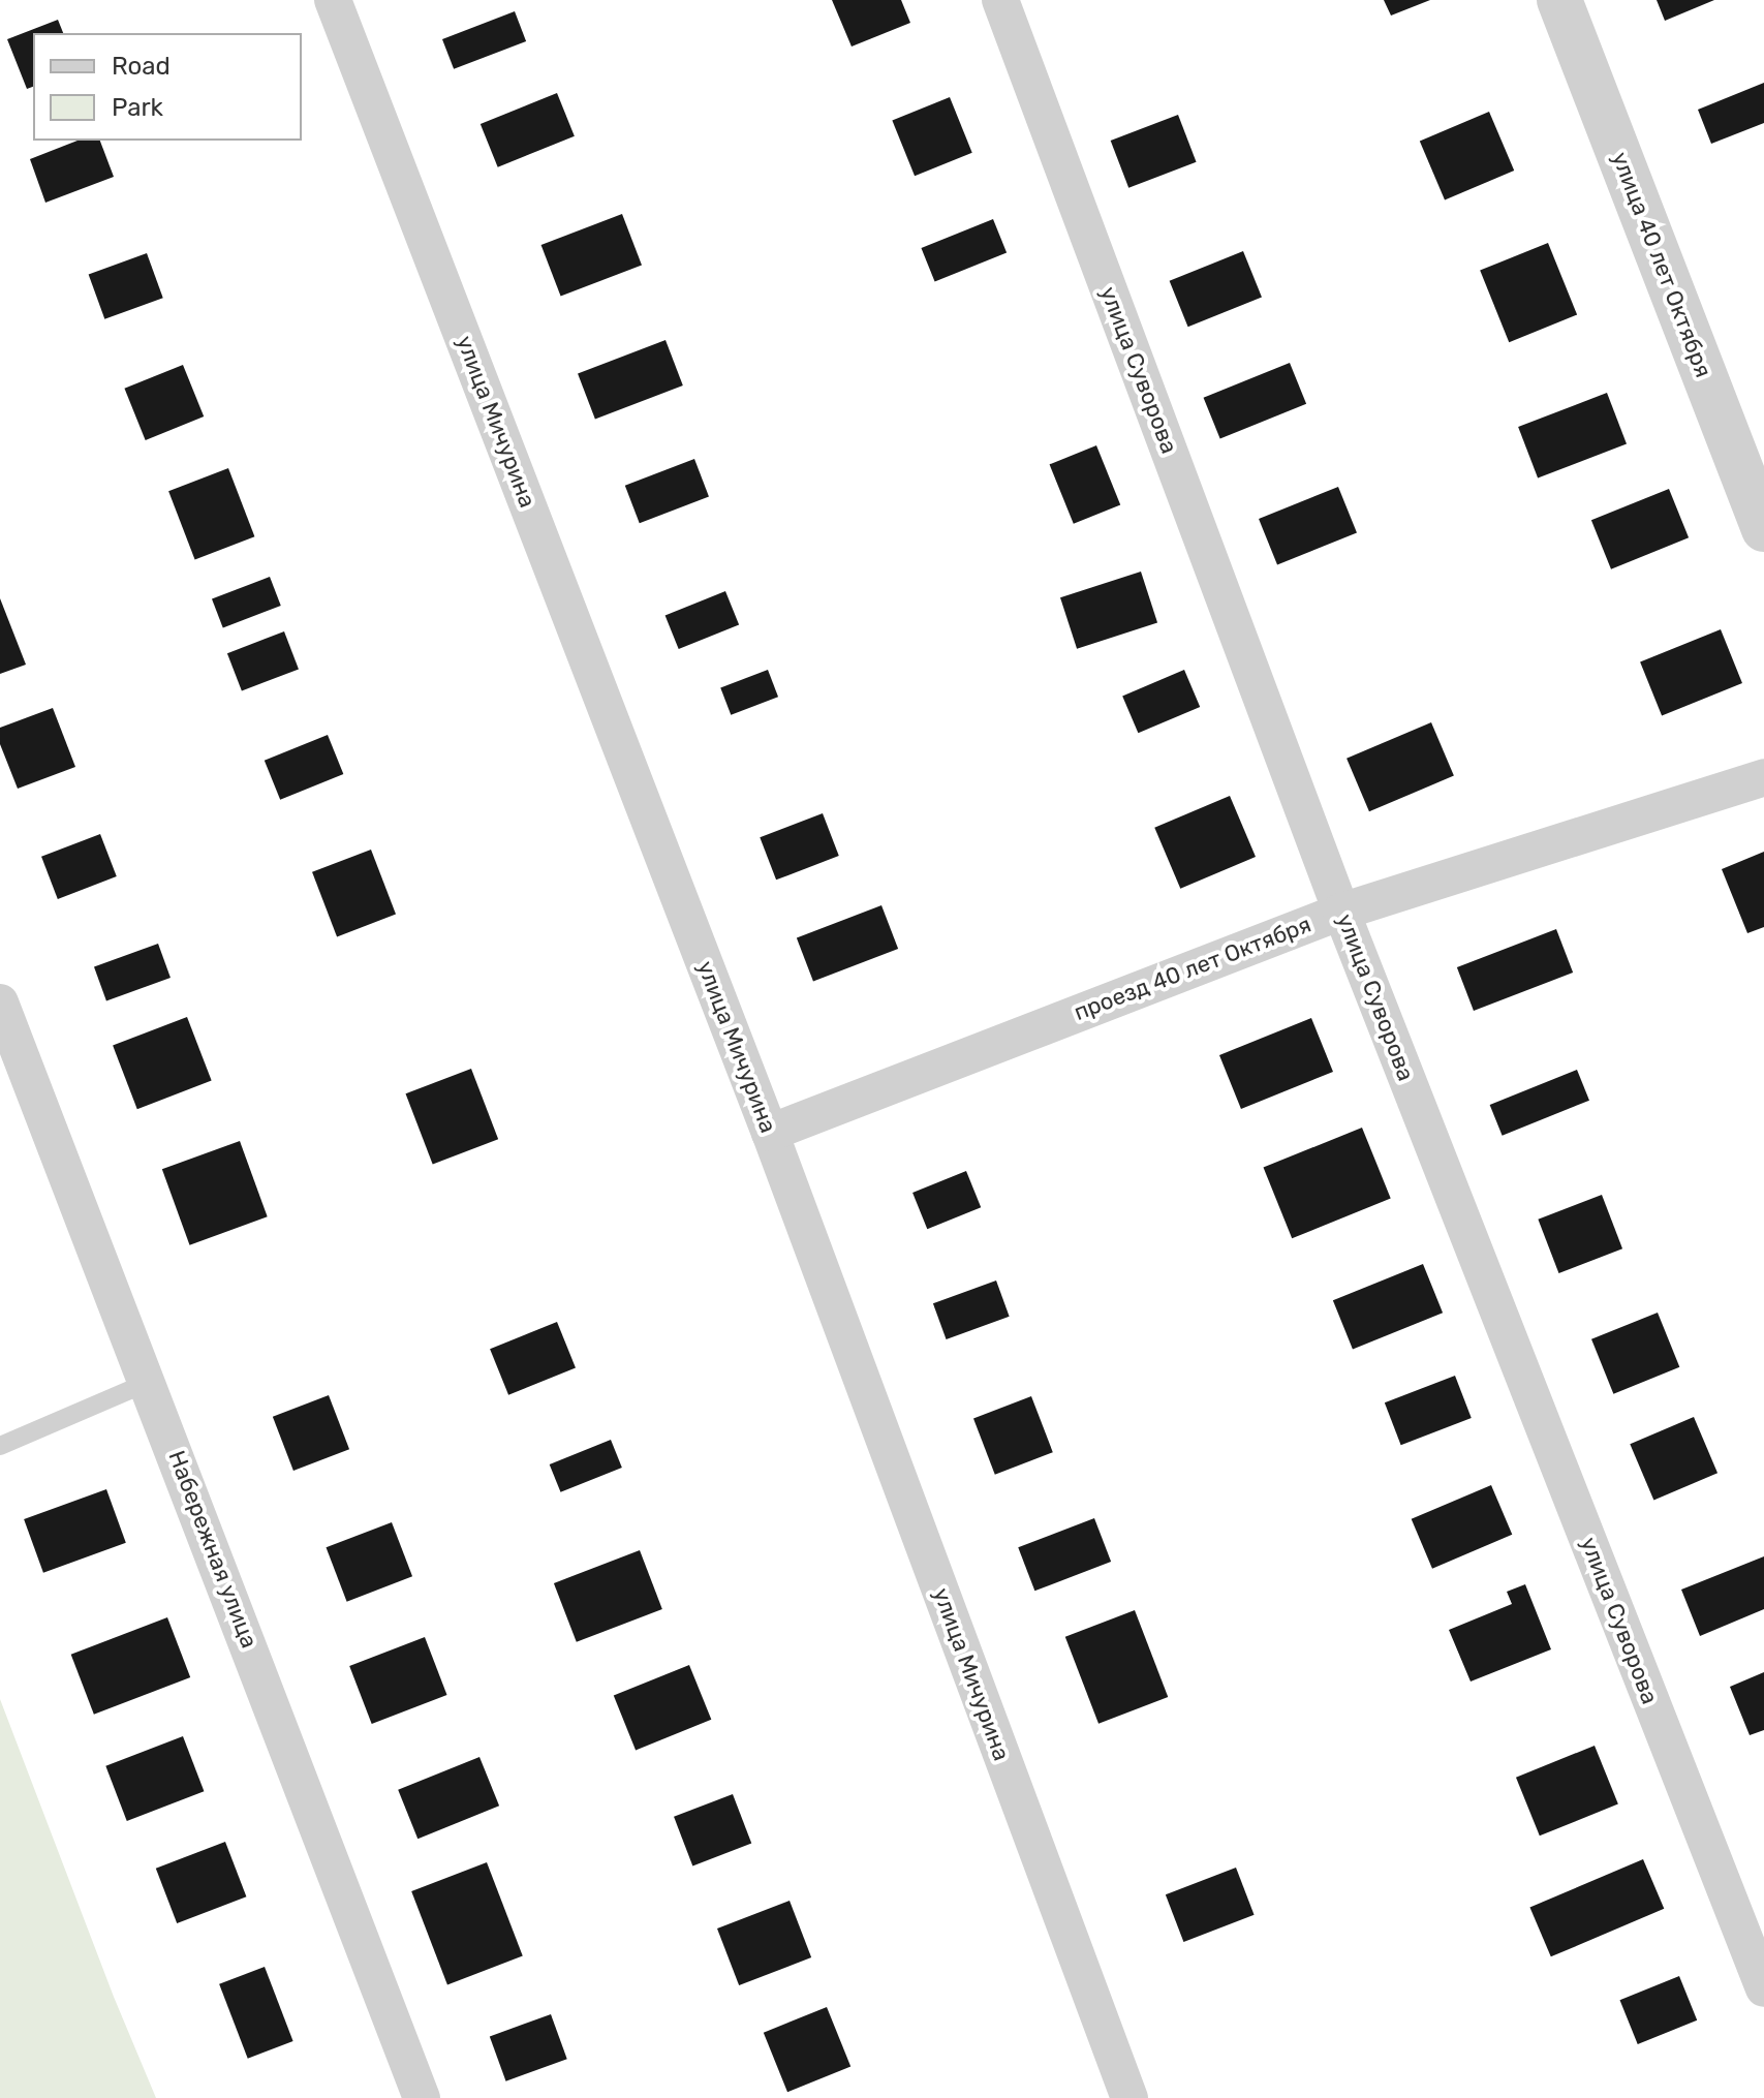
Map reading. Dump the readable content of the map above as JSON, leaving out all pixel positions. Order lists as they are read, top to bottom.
{
  "streets": {
    "street": [
      "улица 40 лет Октября",
      "улица Суворова",
      "улица Мичурина",
      "проезд 40 лет Октября",
      "Набережная улица"
    ]
  },
  "crossings": [
    ["улица Суворова", "проезд 40 лет Октября"],
    ["улица Мичурина", "проезд 40 лет Октября"]
  ],
  "legend": ["Road", "Park"]
}
